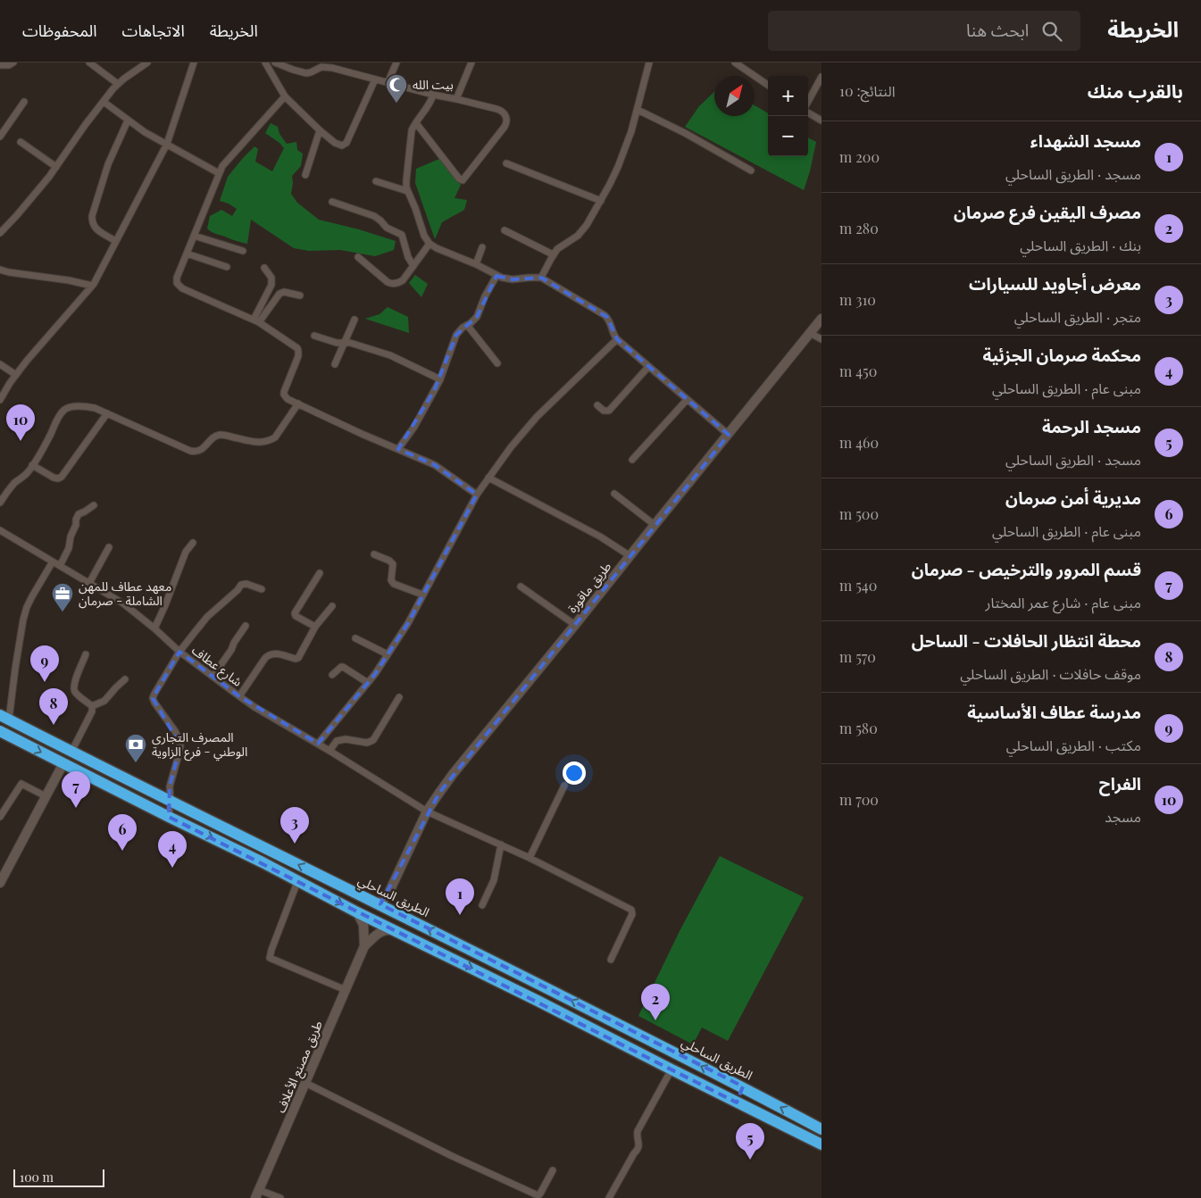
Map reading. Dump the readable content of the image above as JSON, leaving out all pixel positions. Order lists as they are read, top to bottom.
{
  "streets": {
    "highway": ["الطريق الساحلي"],
    "street": ["طريق ماقورة", "شارع عطاف", "طريق مصنع الأعلاف"]
  },
  "crossings": [
    ["طريق ماقورة", "شارع عطاف"],
    ["طريق ماقورة", "الطريق الساحلي"]
  ],
  "places": {
    "mosque": ["بيت الله"],
    "office": ["معهد عطاف للمهن الشاملة - صرمان"],
    "bank": ["المصرف التجاري الوطني - فرع الزاوية"]
  },
  "scale_bar": "100 m",
  "north": "top right",
  "page": {
    "header": "الخريطة",
    "search": "ابحث هنا",
    "nav": ["الخريطة", "الاتجاهات", "المحفوظات"],
    "heading": ["بالقرب منك", "النتائج: 10"],
    "map_buttons": ["+", "−"],
    "list": [
      {
        "mark": "1",
        "name": "مسجد الشهداء",
        "note": "مسجد · الطريق الساحلي",
        "value": "200 m"
      },
      {
        "mark": "2",
        "name": "مصرف اليقين فرع صرمان",
        "note": "بنك · الطريق الساحلي",
        "value": "280 m"
      },
      {
        "mark": "3",
        "name": "معرض أجاويد للسيارات",
        "note": "متجر · الطريق الساحلي",
        "value": "310 m"
      },
      {
        "mark": "4",
        "name": "محكمة صرمان الجزئية",
        "note": "مبنى عام · الطريق الساحلي",
        "value": "450 m"
      },
      {
        "mark": "5",
        "name": "مسجد الرحمة",
        "note": "مسجد · الطريق الساحلي",
        "value": "460 m"
      },
      {
        "mark": "6",
        "name": "مديرية أمن صرمان",
        "note": "مبنى عام · الطريق الساحلي",
        "value": "500 m"
      },
      {
        "mark": "7",
        "name": "قسم المرور والترخيص - صرمان",
        "note": "مبنى عام · شارع عمر المختار",
        "value": "540 m"
      },
      {
        "mark": "8",
        "name": "محطة انتظار الحافلات - الساحل",
        "note": "موقف حافلات · الطريق الساحلي",
        "value": "570 m"
      },
      {
        "mark": "9",
        "name": "مدرسة عطاف الأساسية",
        "note": "مكتب · الطريق الساحلي",
        "value": "580 m"
      },
      {
        "mark": "10",
        "name": "الفراح",
        "note": "مسجد",
        "value": "700 m"
      }
    ],
    "pins": [
      "10",
      "9",
      "8",
      "7",
      "3",
      "6",
      "4",
      "1",
      "2",
      "5"
    ],
    "scale": "100 m"
  }
}
